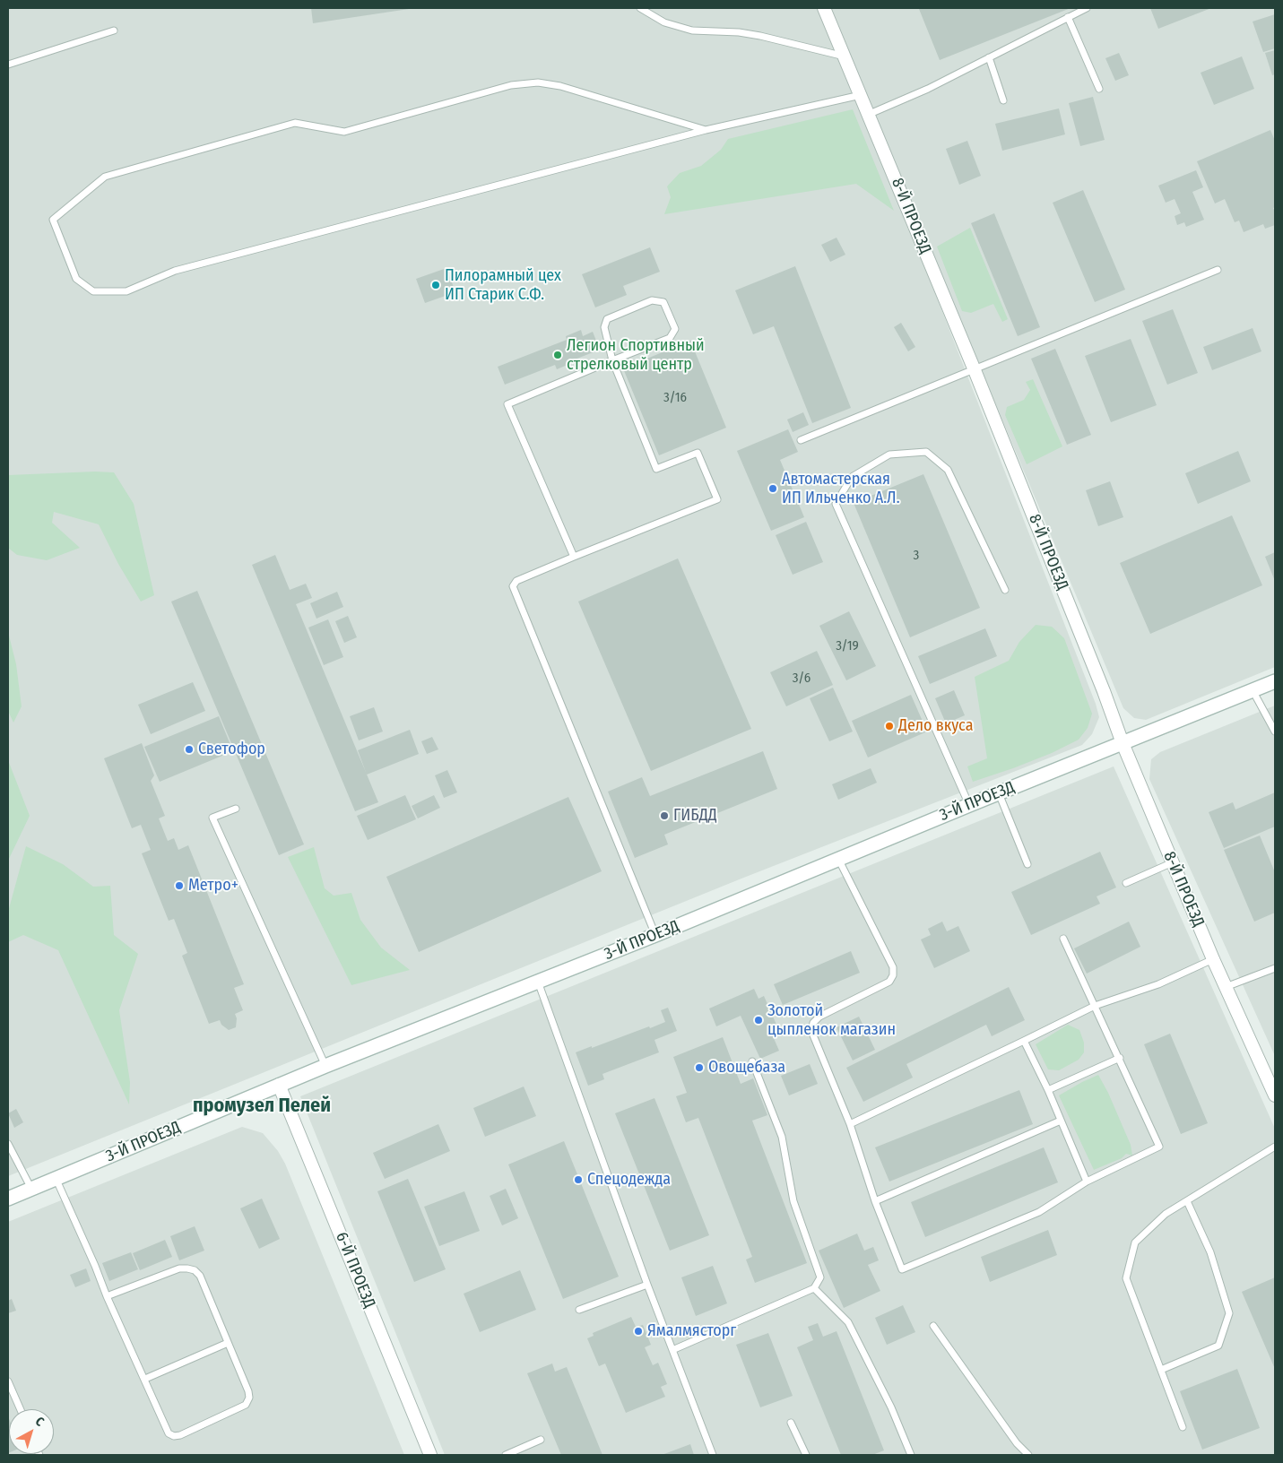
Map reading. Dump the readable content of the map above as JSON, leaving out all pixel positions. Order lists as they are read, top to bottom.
{
  "streets": {
    "street": ["8-Й ПРОЕЗД", "3-Й ПРОЕЗД", "6-Й ПРОЕЗД"]
  },
  "crossings": [
    ["8-Й ПРОЕЗД", "3-Й ПРОЕЗД"],
    ["3-Й ПРОЕЗД", "6-Й ПРОЕЗД"]
  ],
  "districts": ["промузел Пелей"],
  "places": [
    "Пилорамный цех ИП Старик С.Ф.",
    "Легион Спортивный стрелковый центр",
    "Автомастерская ИП Ильченко А.Л.",
    "Дело вкуса",
    "Светофор",
    "ГИБДД",
    "Метро+",
    "Золотой цыпленок магазин",
    "Овощебаза",
    "Спецодежда",
    "Ямалмясторг"
  ],
  "house_numbers": [
    "3/16",
    "3",
    "3/19",
    "3/6"
  ],
  "north": "top right"
}
